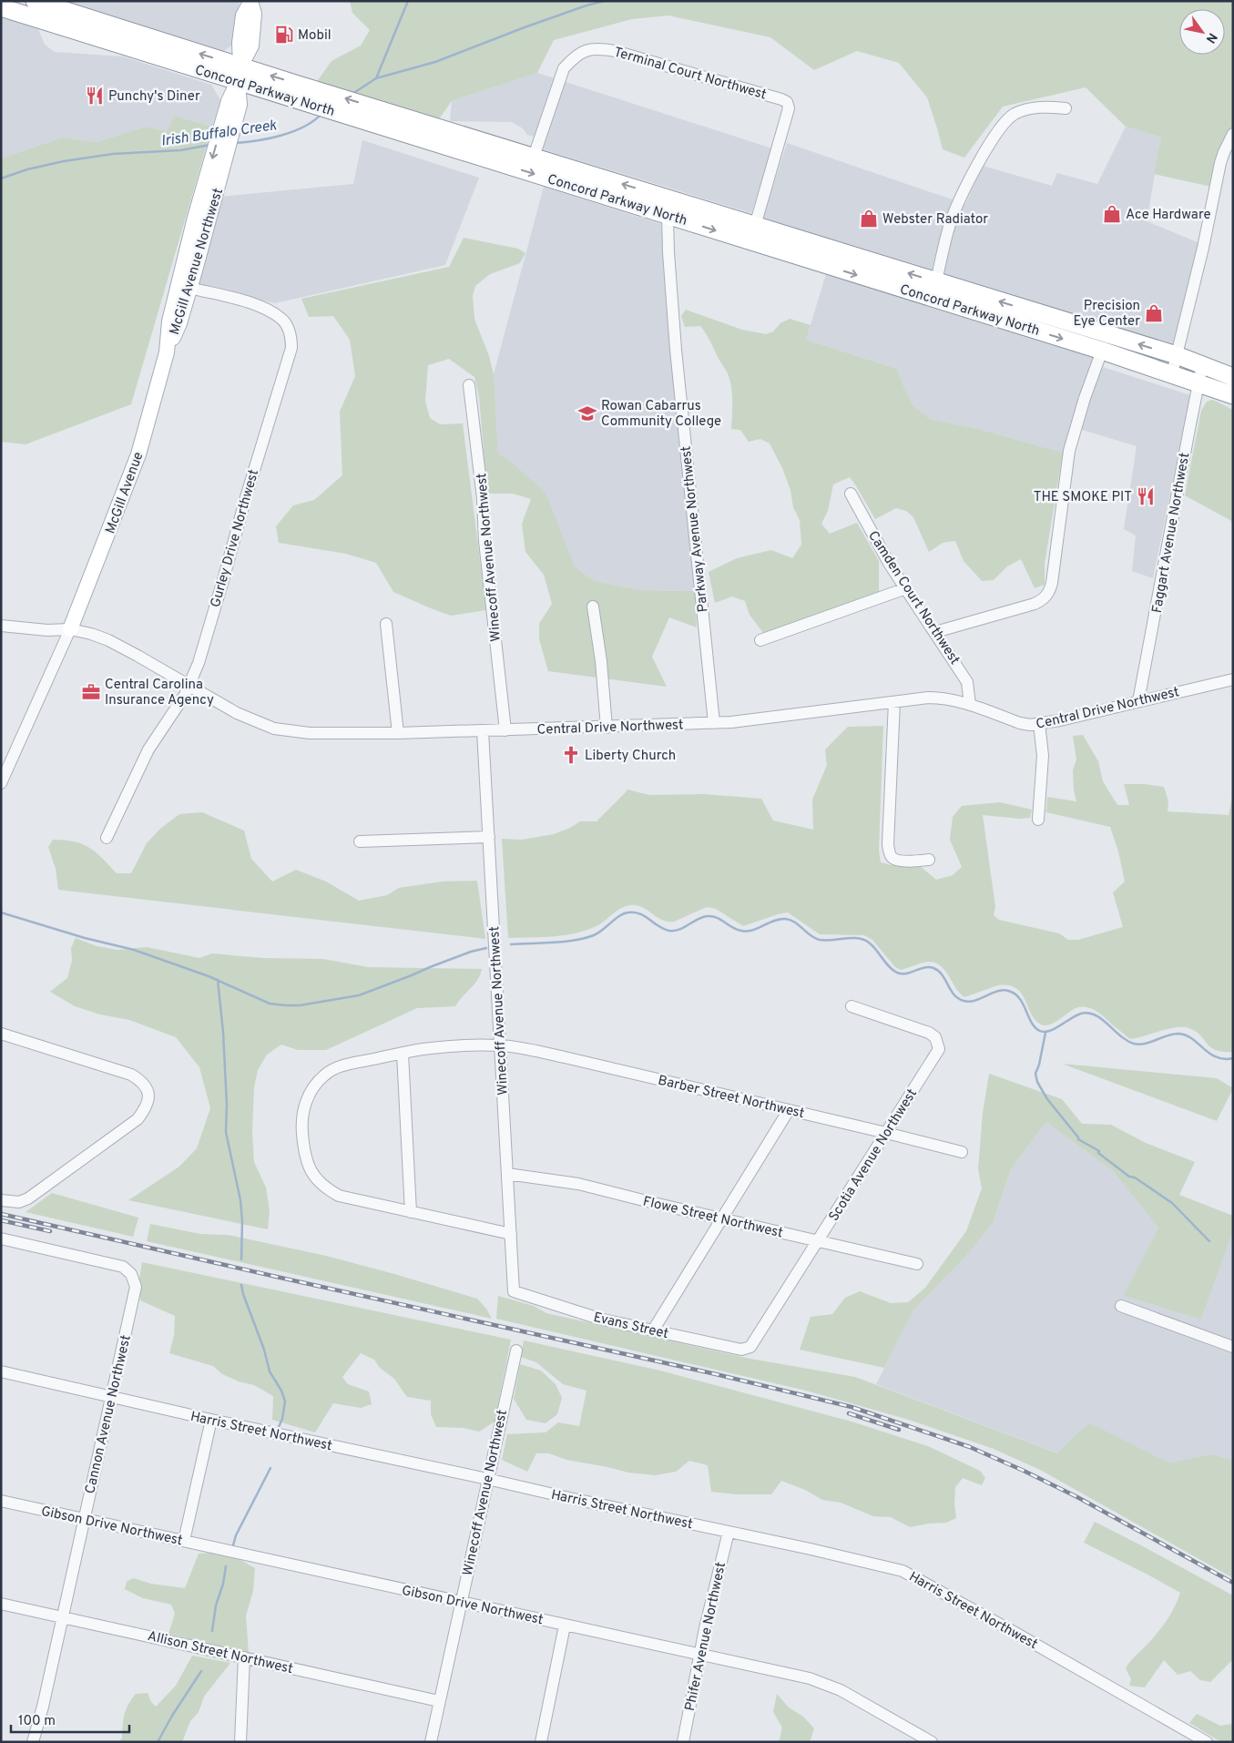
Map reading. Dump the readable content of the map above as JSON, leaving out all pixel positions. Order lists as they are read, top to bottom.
{
  "streets": {
    "highway": ["Concord Parkway North"],
    "main road": ["McGill Avenue Northwest", "McGill Avenue"],
    "street": [
      "Terminal Court Northwest",
      "Parkway Avenue Northwest",
      "Faggart Avenue Northwest",
      "Gurley Drive Northwest",
      "Winecoff Avenue Northwest",
      "Camden Court Northwest",
      "Central Drive Northwest",
      "Barber Street Northwest",
      "Scotia Avenue Northwest",
      "Flowe Street Northwest",
      "Evans Street",
      "Cannon Avenue Northwest",
      "Harris Street Northwest",
      "Gibson Drive Northwest",
      "Phifer Avenue Northwest",
      "Allison Street Northwest"
    ]
  },
  "crossings": [
    ["Terminal Court Northwest", "Concord Parkway North"],
    ["Concord Parkway North", "McGill Avenue Northwest"],
    ["Concord Parkway North", "Parkway Avenue Northwest"],
    ["Concord Parkway North", "Faggart Avenue Northwest"],
    ["McGill Avenue Northwest", "McGill Avenue"],
    ["McGill Avenue Northwest", "Gurley Drive Northwest"],
    ["McGill Avenue", "Central Drive Northwest"],
    ["Parkway Avenue Northwest", "Central Drive Northwest"],
    ["Faggart Avenue Northwest", "Central Drive Northwest"],
    ["Gurley Drive Northwest", "Central Drive Northwest"],
    ["Winecoff Avenue Northwest", "Central Drive Northwest"],
    ["Winecoff Avenue Northwest", "Barber Street Northwest"],
    ["Winecoff Avenue Northwest", "Flowe Street Northwest"],
    ["Winecoff Avenue Northwest", "Evans Street"],
    ["Winecoff Avenue Northwest", "Harris Street Northwest"],
    ["Winecoff Avenue Northwest", "Gibson Drive Northwest"],
    ["Winecoff Avenue Northwest", "Allison Street Northwest"],
    ["Camden Court Northwest", "Central Drive Northwest"],
    ["Barber Street Northwest", "Scotia Avenue Northwest"],
    ["Scotia Avenue Northwest", "Flowe Street Northwest"],
    ["Scotia Avenue Northwest", "Evans Street"],
    ["Cannon Avenue Northwest", "Harris Street Northwest"],
    ["Cannon Avenue Northwest", "Gibson Drive Northwest"],
    ["Cannon Avenue Northwest", "Allison Street Northwest"],
    ["Harris Street Northwest", "Phifer Avenue Northwest"],
    ["Gibson Drive Northwest", "Phifer Avenue Northwest"]
  ],
  "water": ["Irish Buffalo Creek"],
  "places": {
    "fuel station": ["Mobil"],
    "restaurant": ["Punchy's Diner", "THE SMOKE PIT"],
    "shop": ["Ace Hardware", "Webster Radiator", "Precision Eye Center"],
    "school or university": ["Rowan Cabarrus Community College"],
    "office": ["Central Carolina Insurance Agency"],
    "church": ["Liberty Church"]
  },
  "scale_bar": "100 m",
  "north": "bottom right"
}
